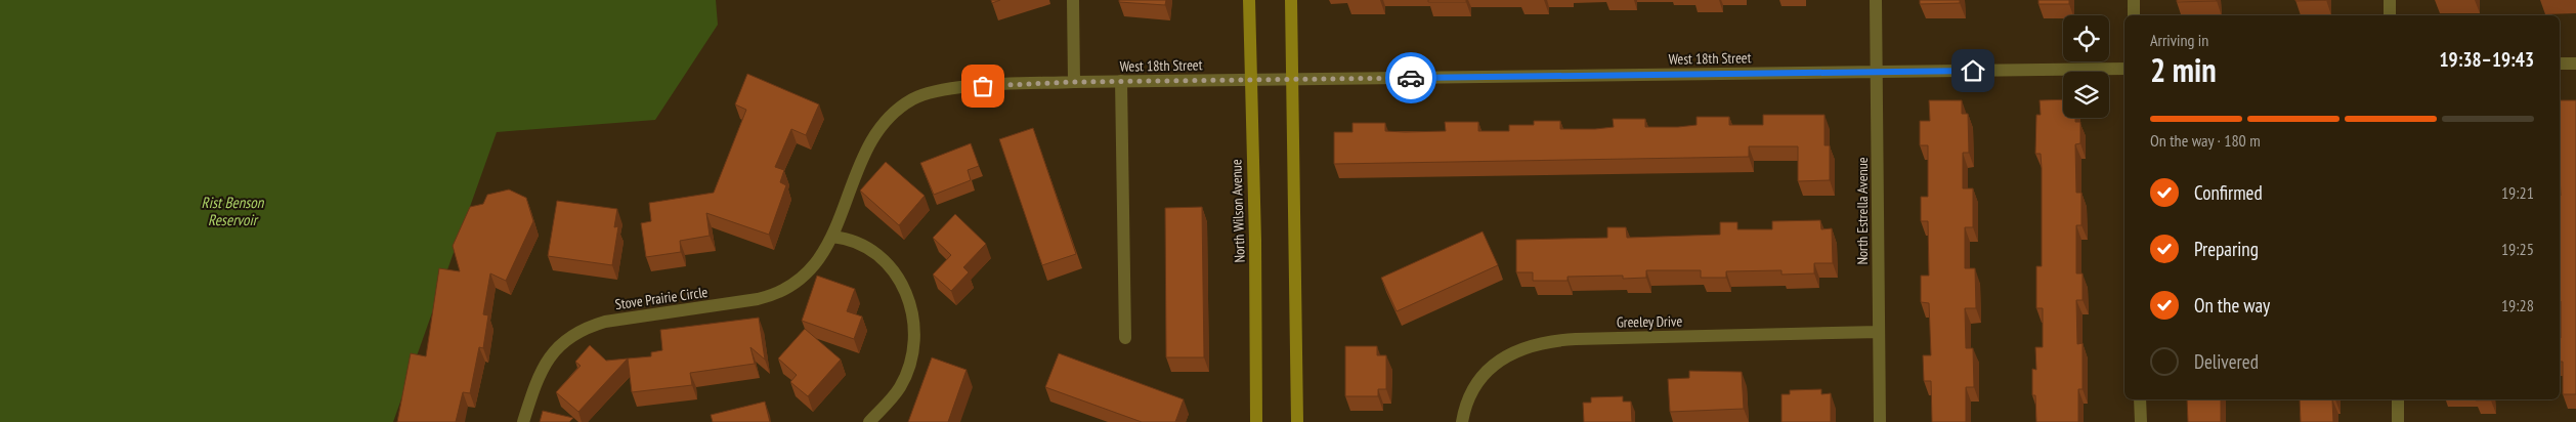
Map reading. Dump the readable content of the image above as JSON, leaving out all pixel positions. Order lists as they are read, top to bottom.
{
  "streets": {
    "main road": ["North Wilson Avenue"],
    "street": [
      "West 18th Street",
      "North Estrella Avenue",
      "Stove Prairie Circle",
      "Greeley Drive"
    ]
  },
  "crossings": [
    ["West 18th Street", "North Wilson Avenue"],
    ["West 18th Street", "North Estrella Avenue"],
    ["West 18th Street", "Stove Prairie Circle"],
    ["North Estrella Avenue", "Greeley Drive"]
  ],
  "water": ["Rist Benson Reservoir"],
  "page": {
    "heading": ["2 min", "Arriving in", "19:38–19:43"],
    "bar": "On the way · 180 m",
    "list": [
      ["Confirmed", "19:21"],
      ["Preparing", "19:25"],
      ["On the way", "19:28"],
      "Delivered"
    ]
  }
}
